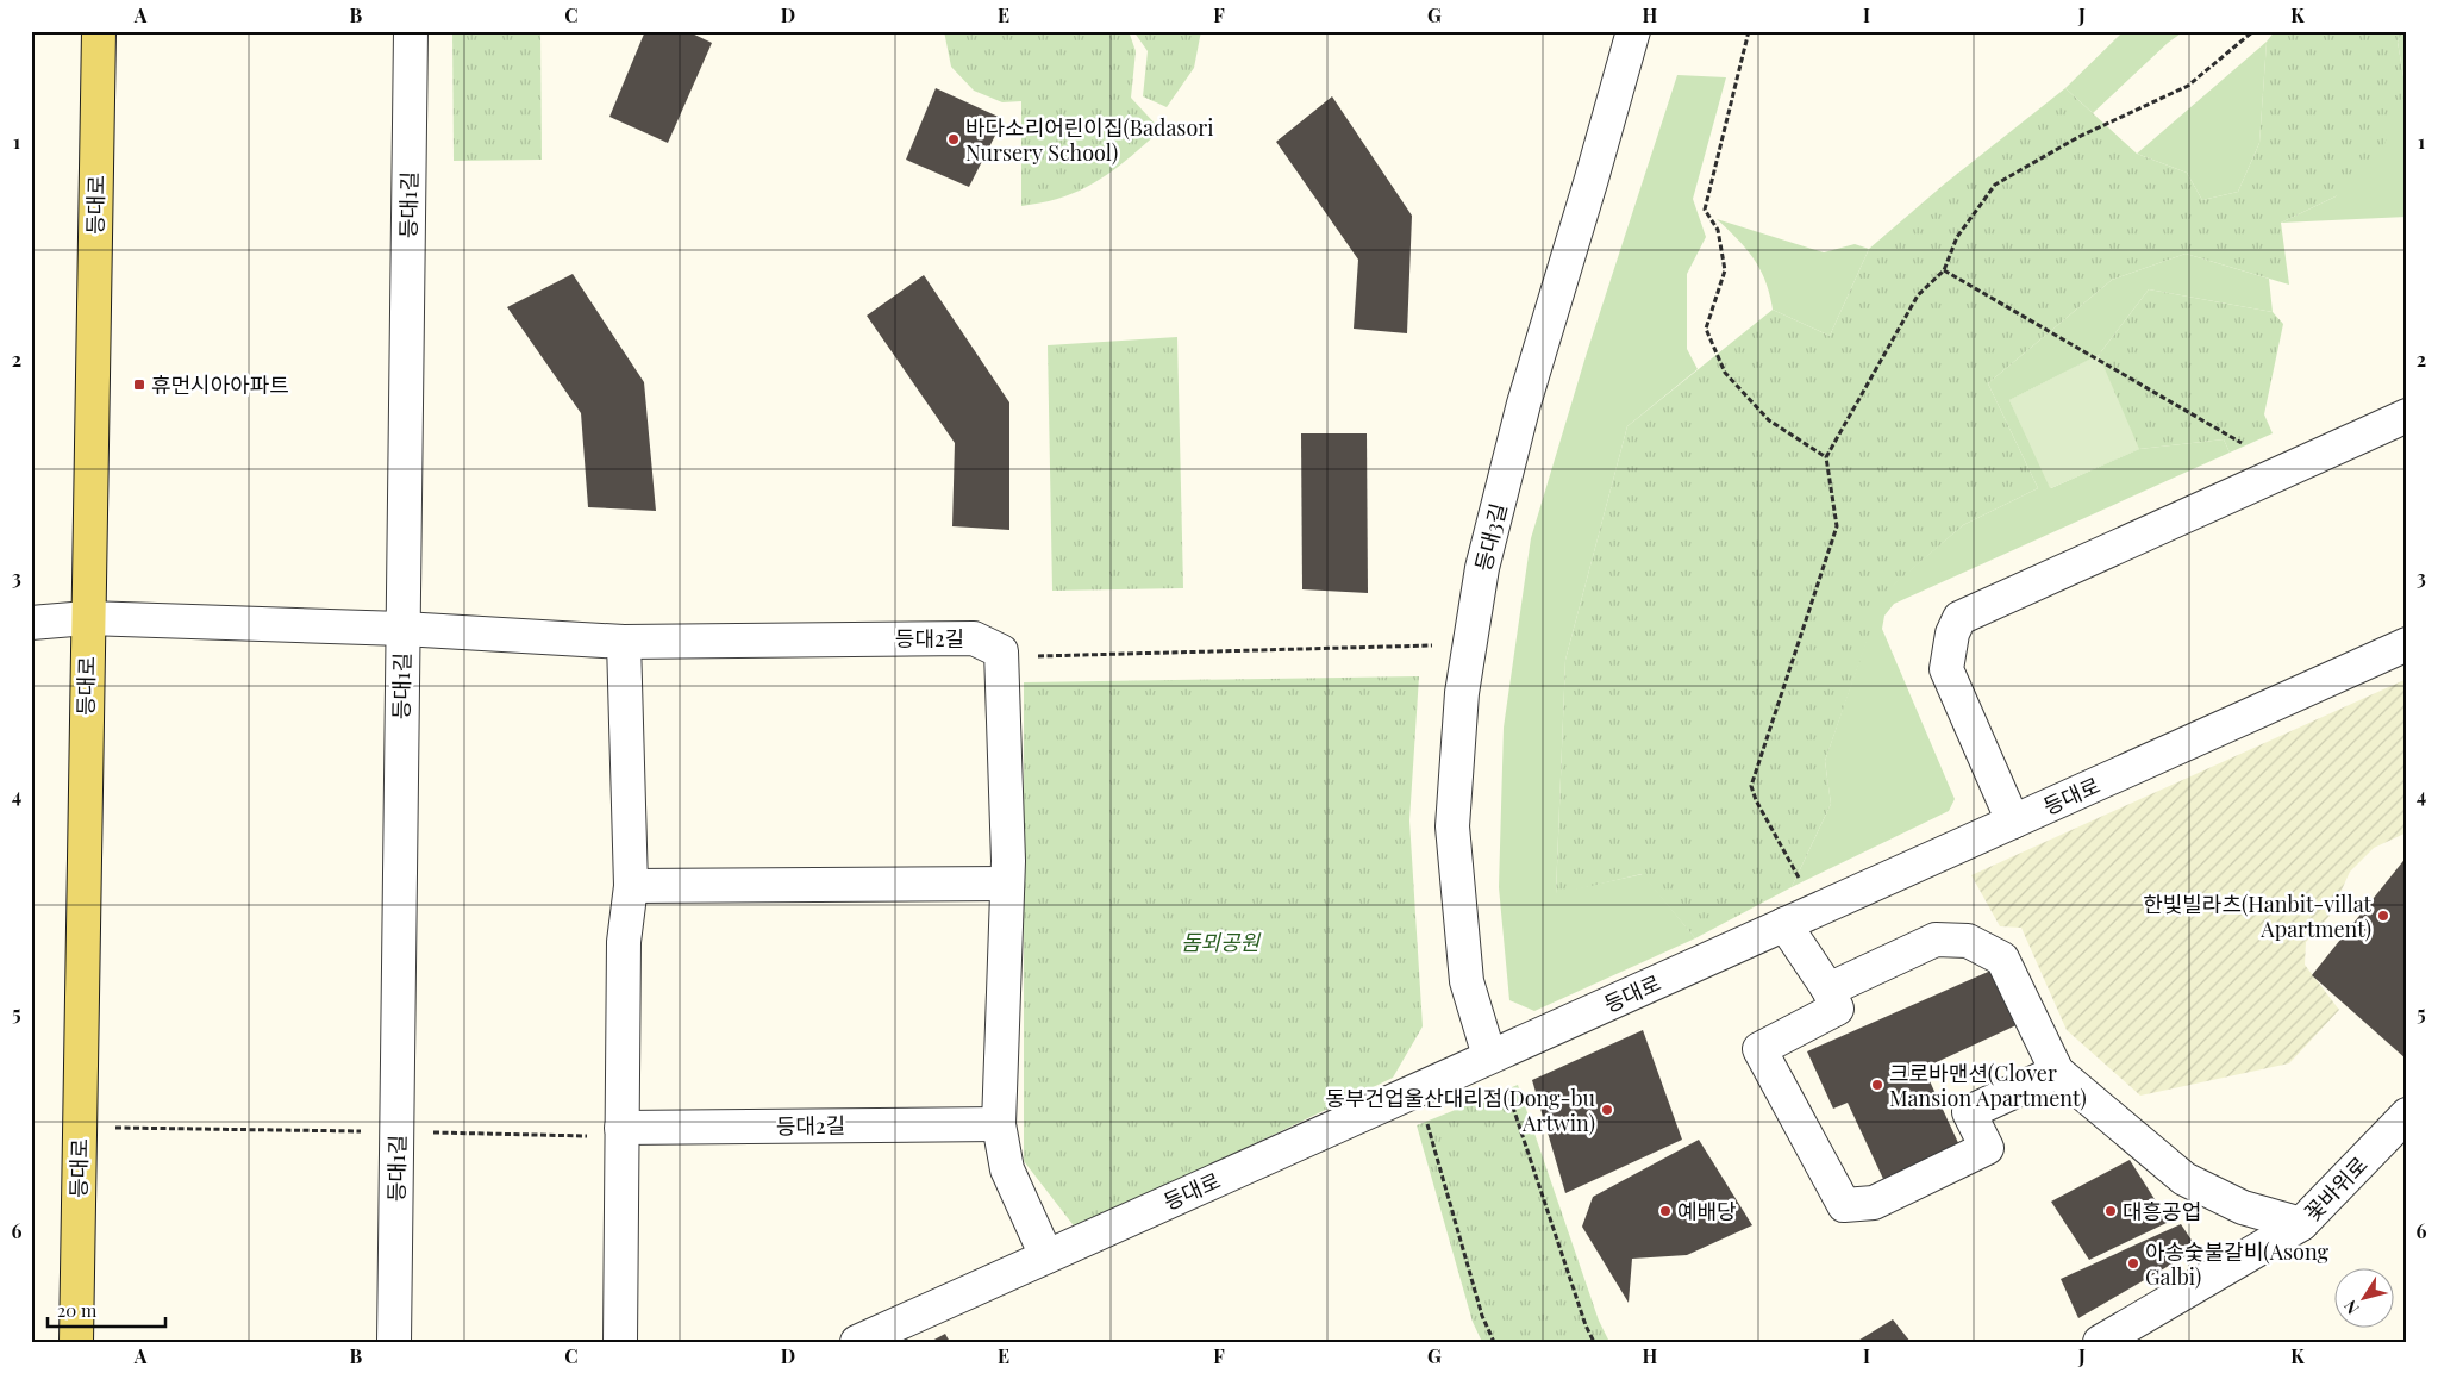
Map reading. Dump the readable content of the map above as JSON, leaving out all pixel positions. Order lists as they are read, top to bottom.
{
  "streets": {
    "main road": ["등대로"],
    "street": [
      "등대1길",
      "등대3길",
      "등대2길",
      "꽃바위로"
    ]
  },
  "crossings": [
    ["등대로", "등대3길"],
    ["등대로", "등대2길"],
    ["등대1길", "등대2길"]
  ],
  "parks": ["돔뫼공원"],
  "places": {
    "other": [
      "바다소리어린이집(Badasori Nursery School)",
      "한빛빌라츠(Hanbit-villat Apartment)",
      "크로바맨션(Clover Mansion Apartment)",
      "동부건업울산대리점(Dong-bu Artwin)",
      "예배당",
      "대흥공업",
      "아송숯불갈비(Asong Galbi)"
    ],
    "transit": ["휴먼시아아파트"]
  },
  "scale_bar": "20 m",
  "north": "bottom left",
  "grid": {
    "columns": [
      "A",
      "B",
      "C",
      "D",
      "E",
      "F",
      "G",
      "H",
      "I",
      "J",
      "K"
    ],
    "rows": [
      "1",
      "2",
      "3",
      "4",
      "5",
      "6"
    ]
  }
}
